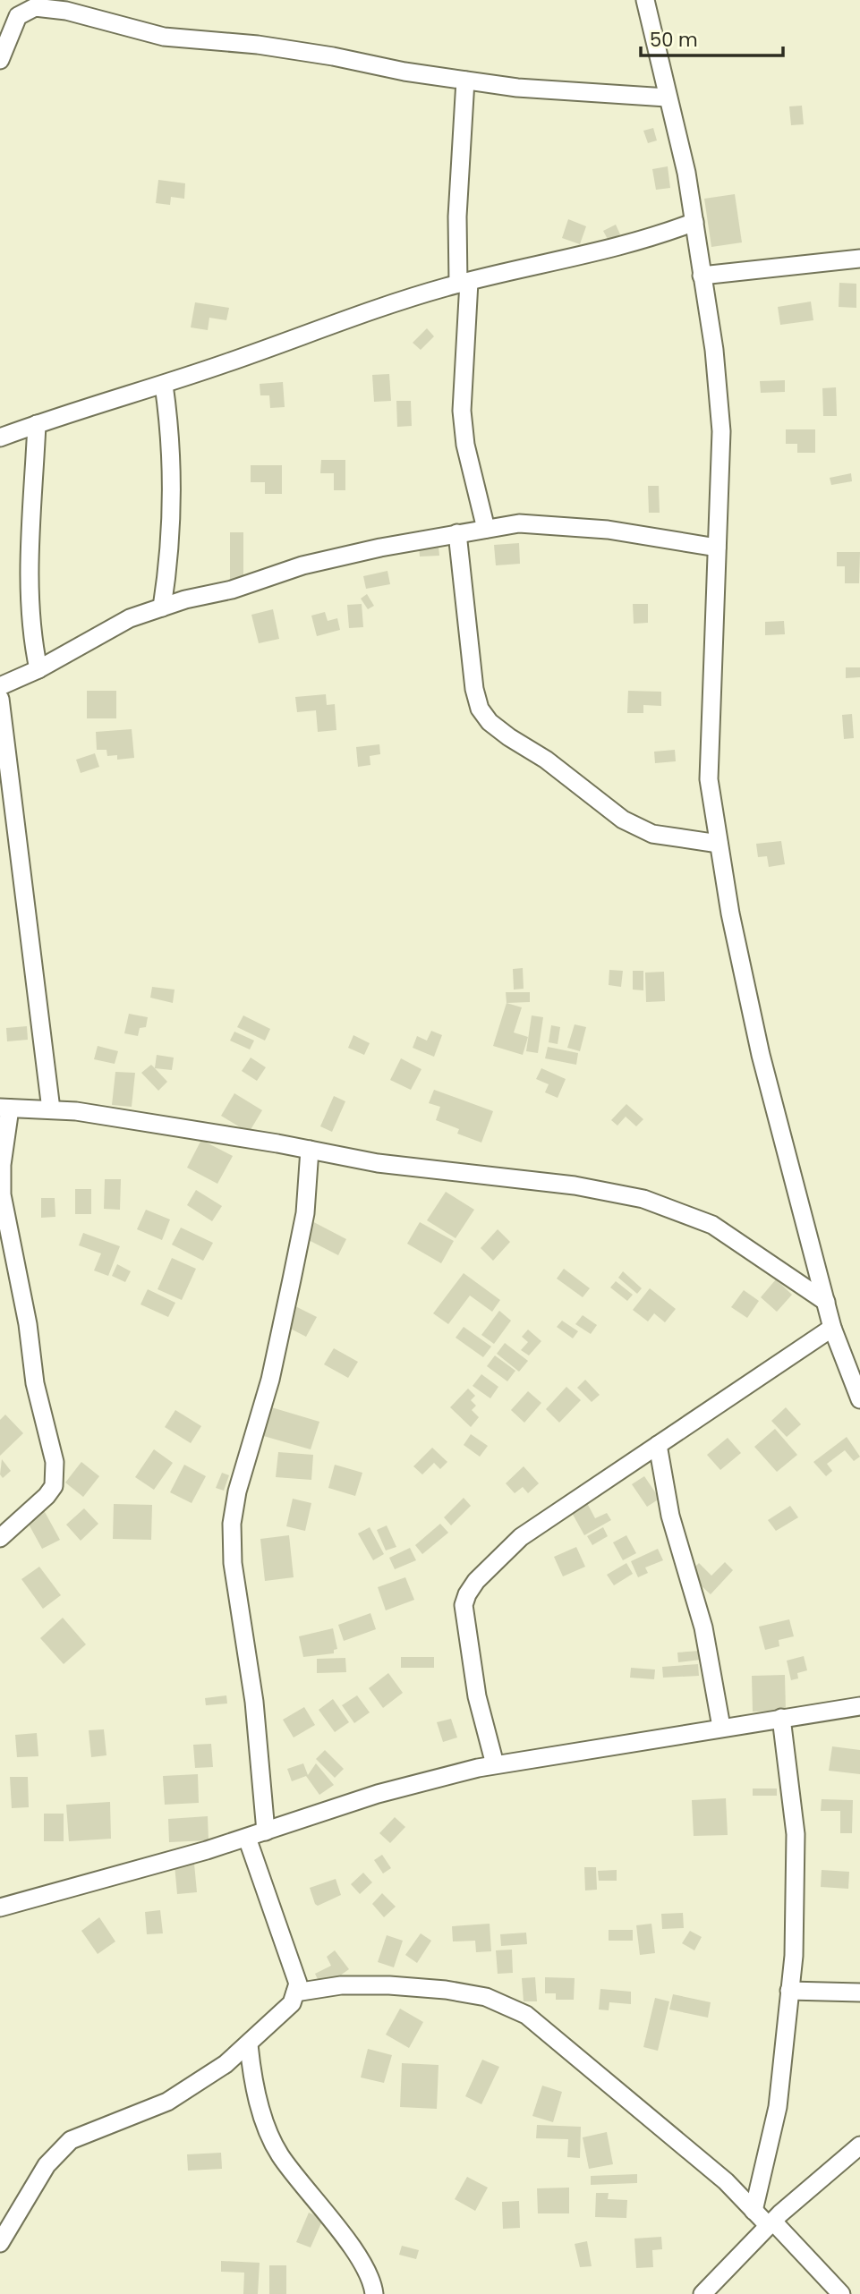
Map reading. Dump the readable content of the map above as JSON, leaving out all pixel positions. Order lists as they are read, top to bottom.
{
  "scale_bar": "50 m"
}
